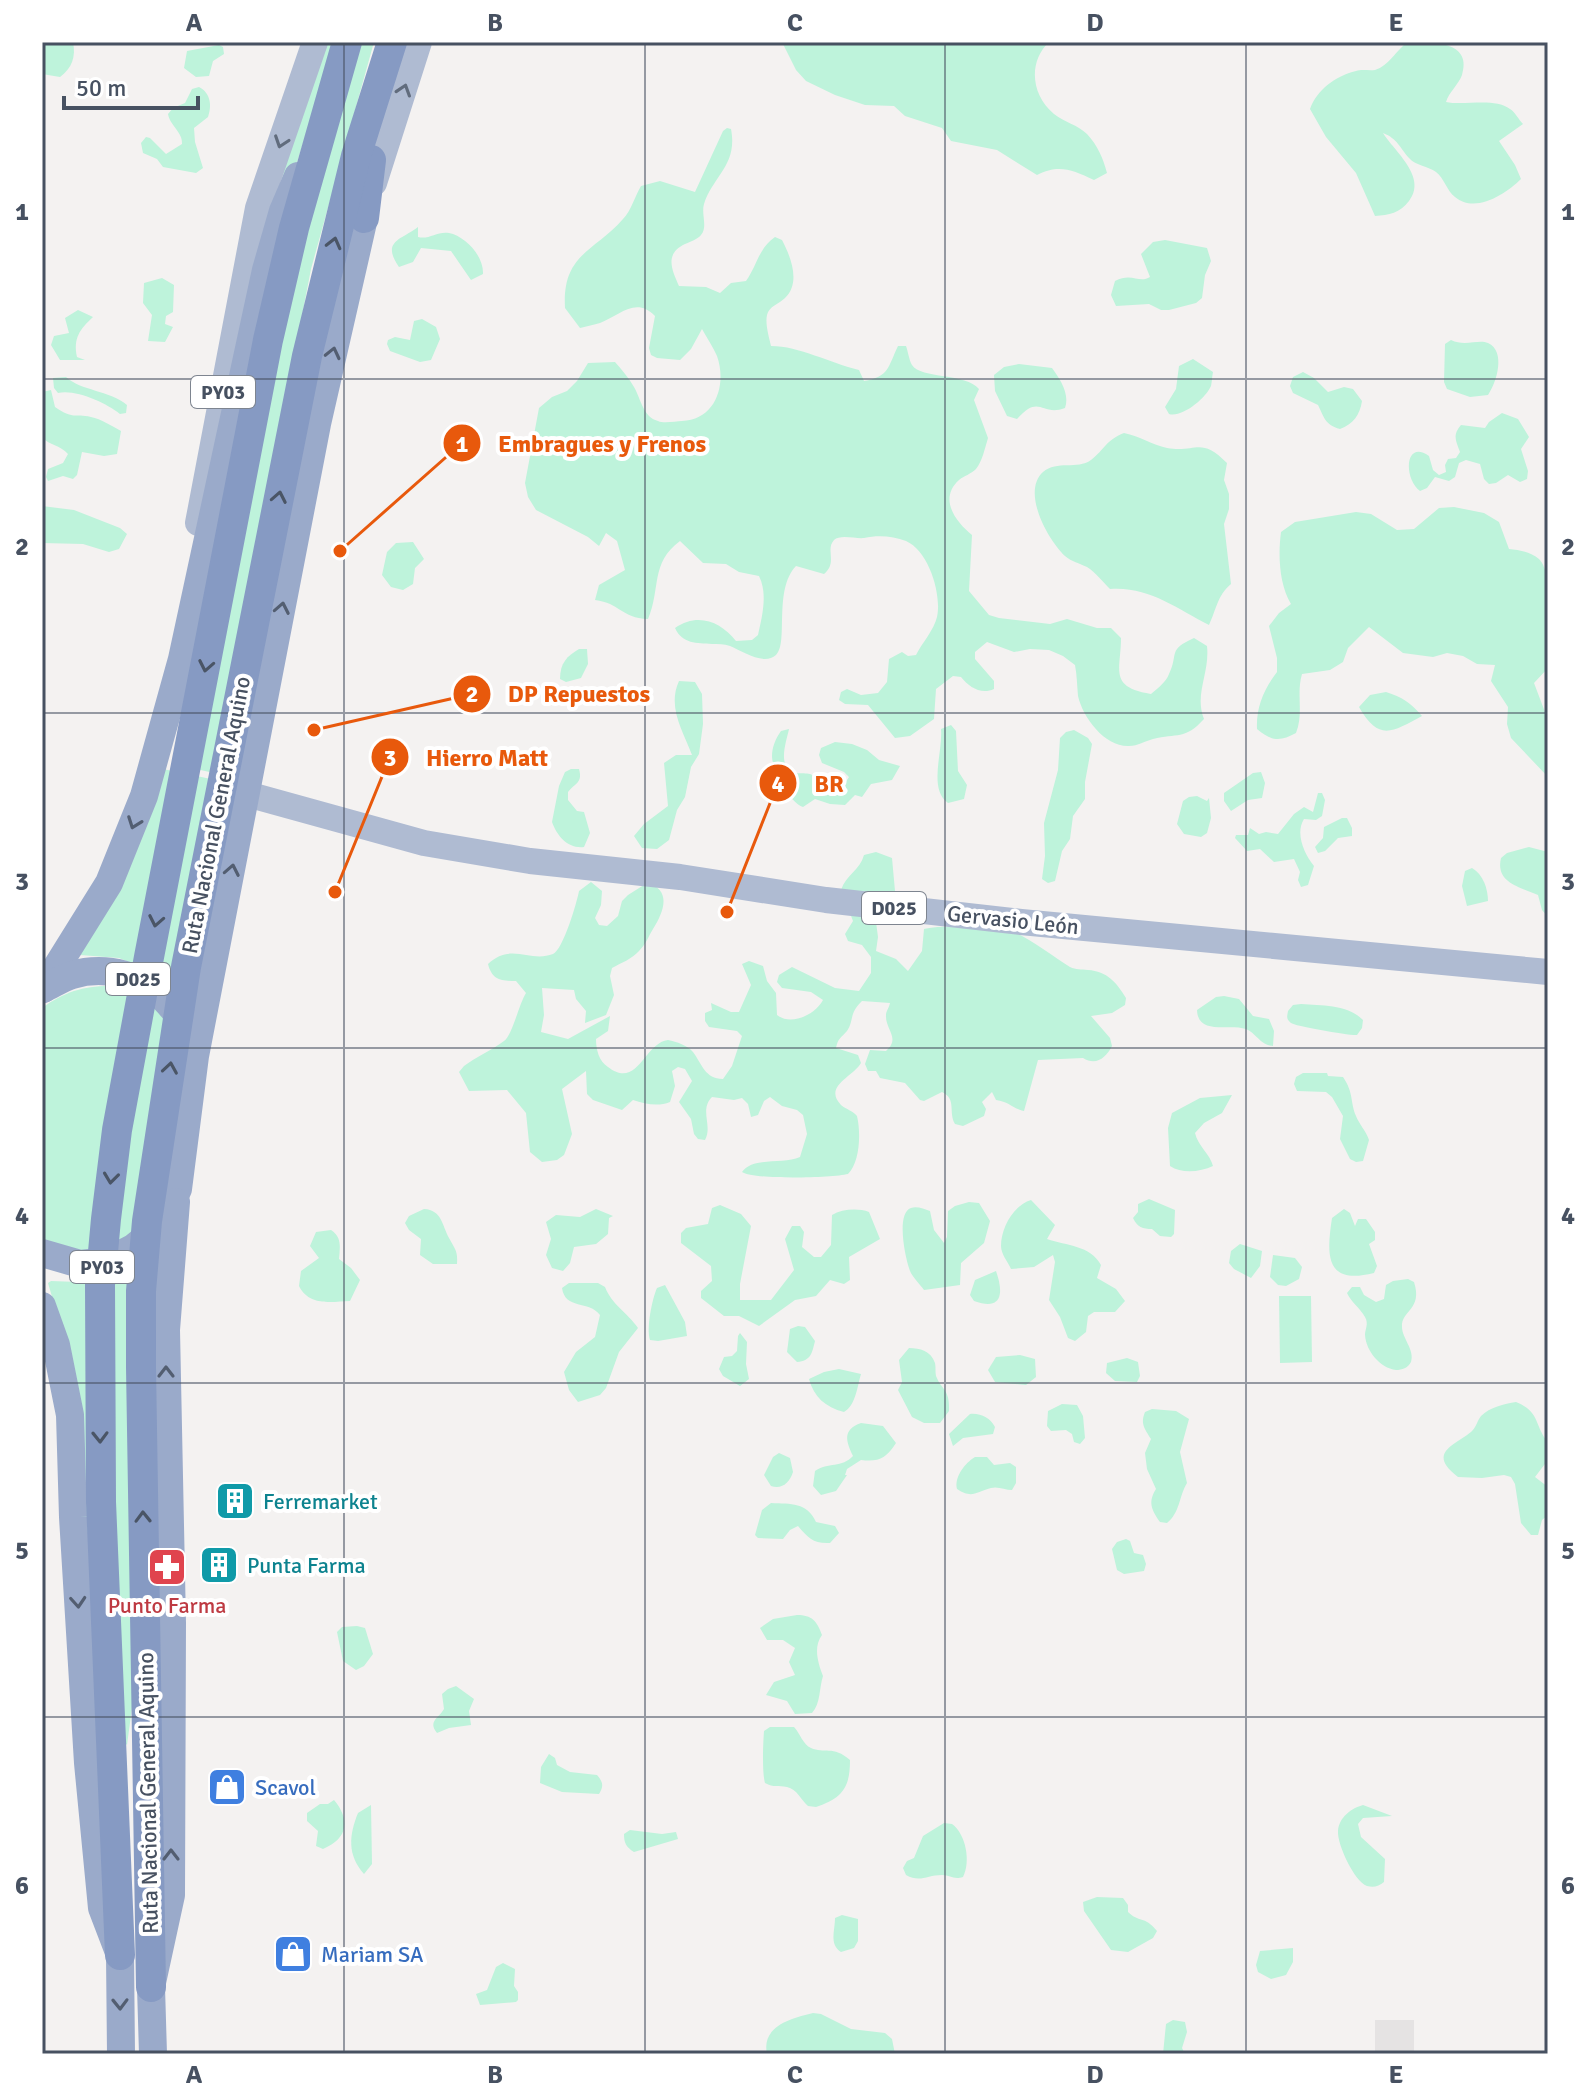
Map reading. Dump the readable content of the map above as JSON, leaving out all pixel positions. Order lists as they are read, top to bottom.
{
  "streets": {
    "highway": ["PY03", "Ruta Nacional General Aquino", "D025"],
    "main road": ["Gervasio León"]
  },
  "crossings": [
    ["PY03", "Ruta Nacional General Aquino"],
    ["Ruta Nacional General Aquino", "D025"],
    ["Ruta Nacional General Aquino", "Gervasio León"]
  ],
  "places": {
    "other": [
      "Embragues y Frenos",
      "DP Repuestos",
      "Hierro Matt",
      "BR"
    ],
    "building": ["Ferremarket", "Punta Farma"],
    "pharmacy": ["Punto Farma"],
    "shop": ["Scavol", "Mariam SA"]
  },
  "scale_bar": "50 m",
  "grid": {
    "columns": [
      "A",
      "B",
      "C",
      "D",
      "E"
    ],
    "rows": [
      "1",
      "2",
      "3",
      "4",
      "5",
      "6"
    ]
  }
}
